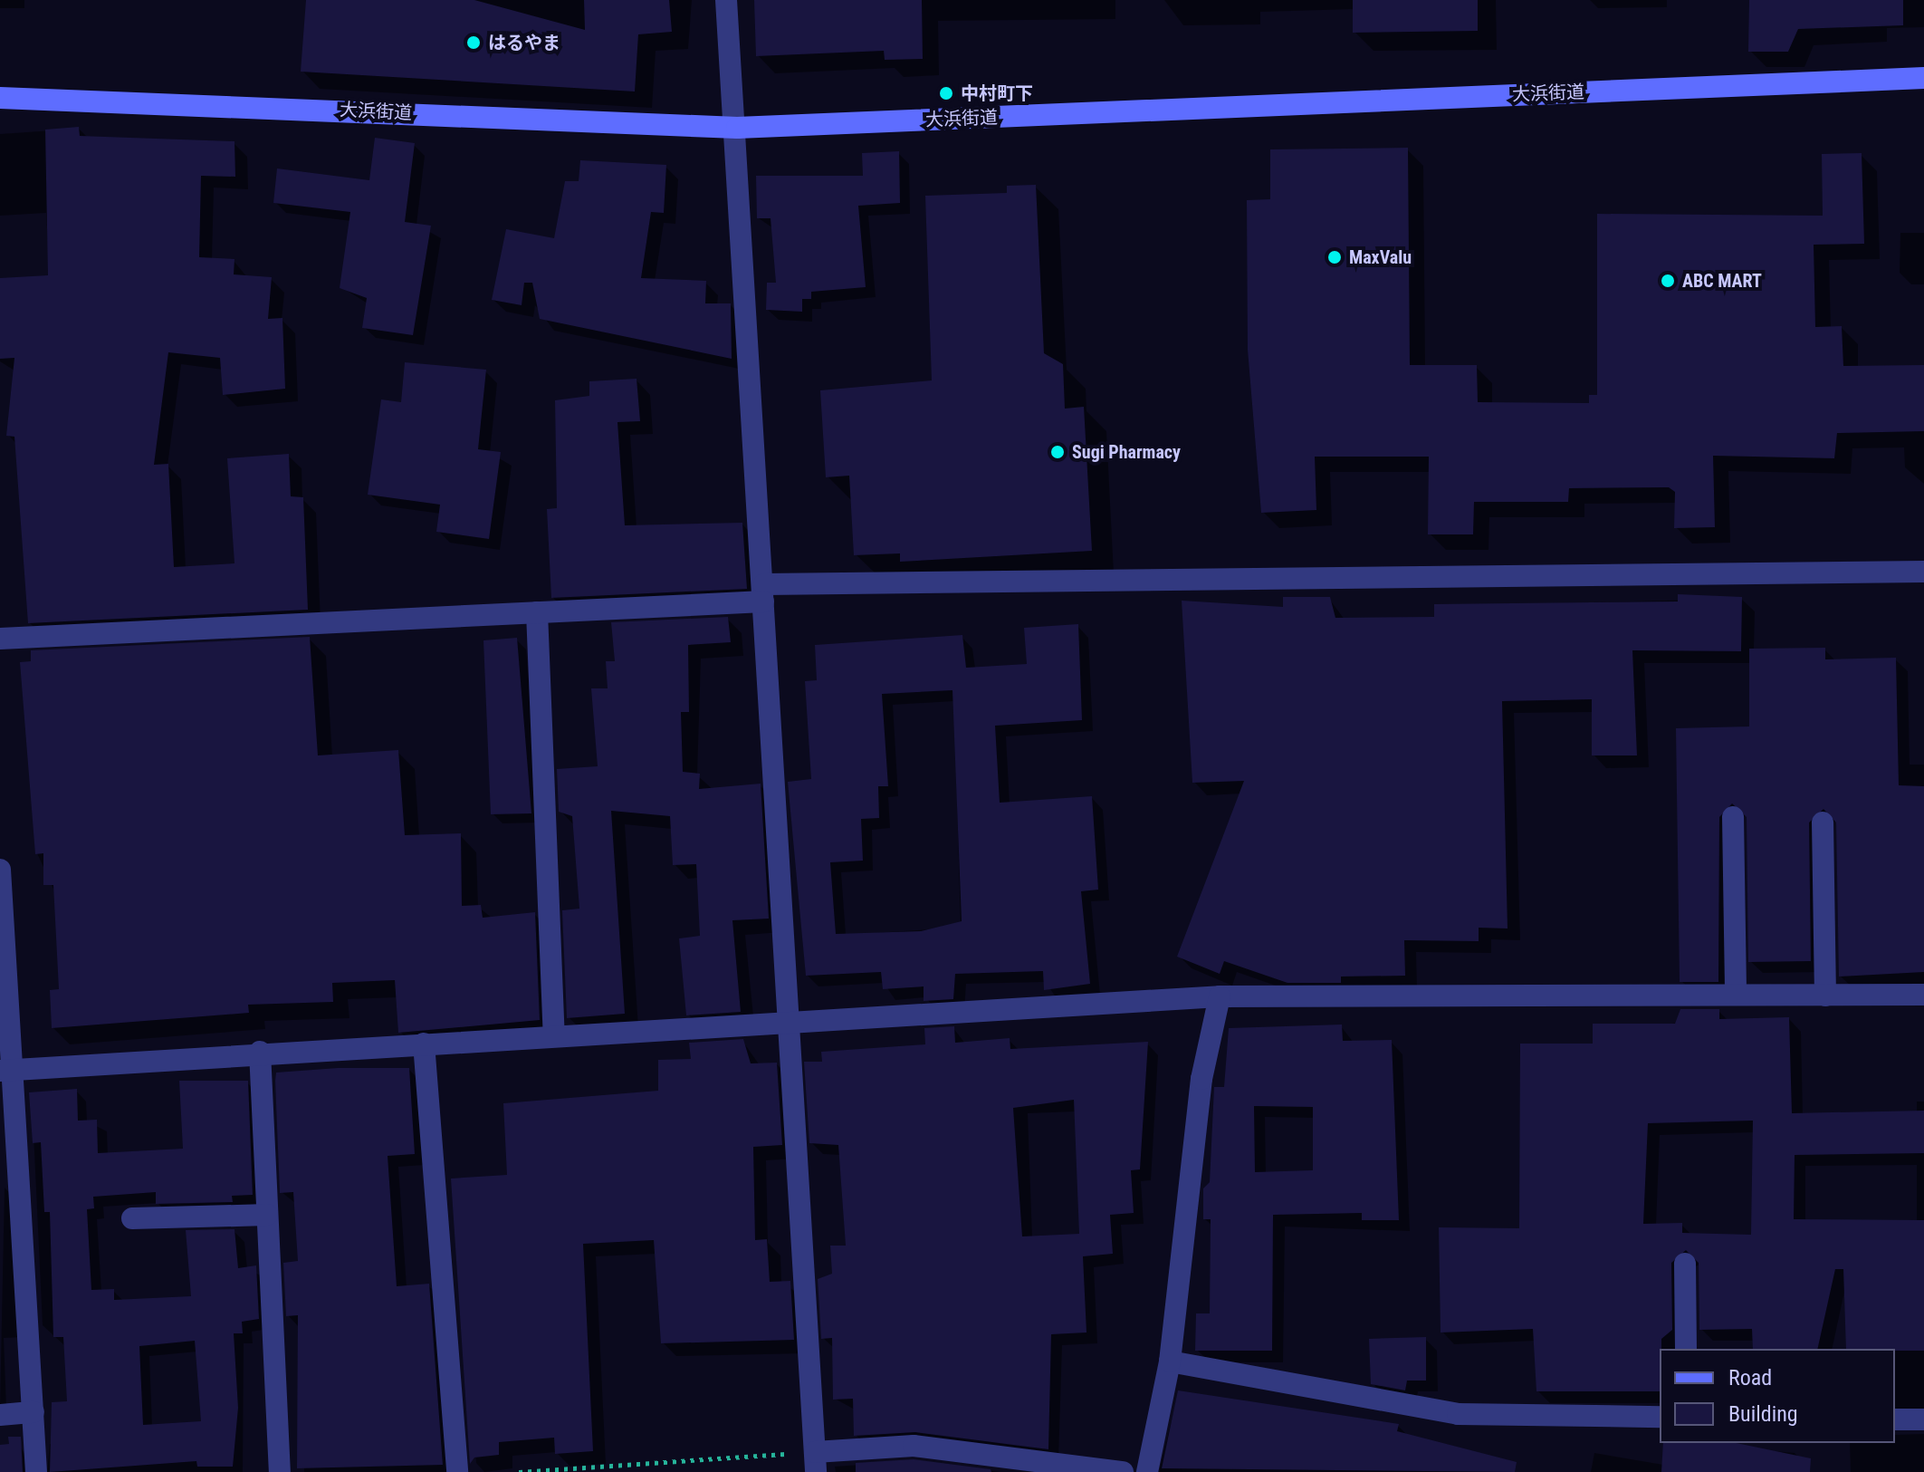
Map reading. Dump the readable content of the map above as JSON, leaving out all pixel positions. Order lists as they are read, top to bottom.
{
  "streets": {
    "street": ["大浜街道"]
  },
  "places": [
    "はるやま",
    "中村町下",
    "MaxValu",
    "ABC MART",
    "Sugi Pharmacy"
  ],
  "legend": ["Road", "Building"]
}
